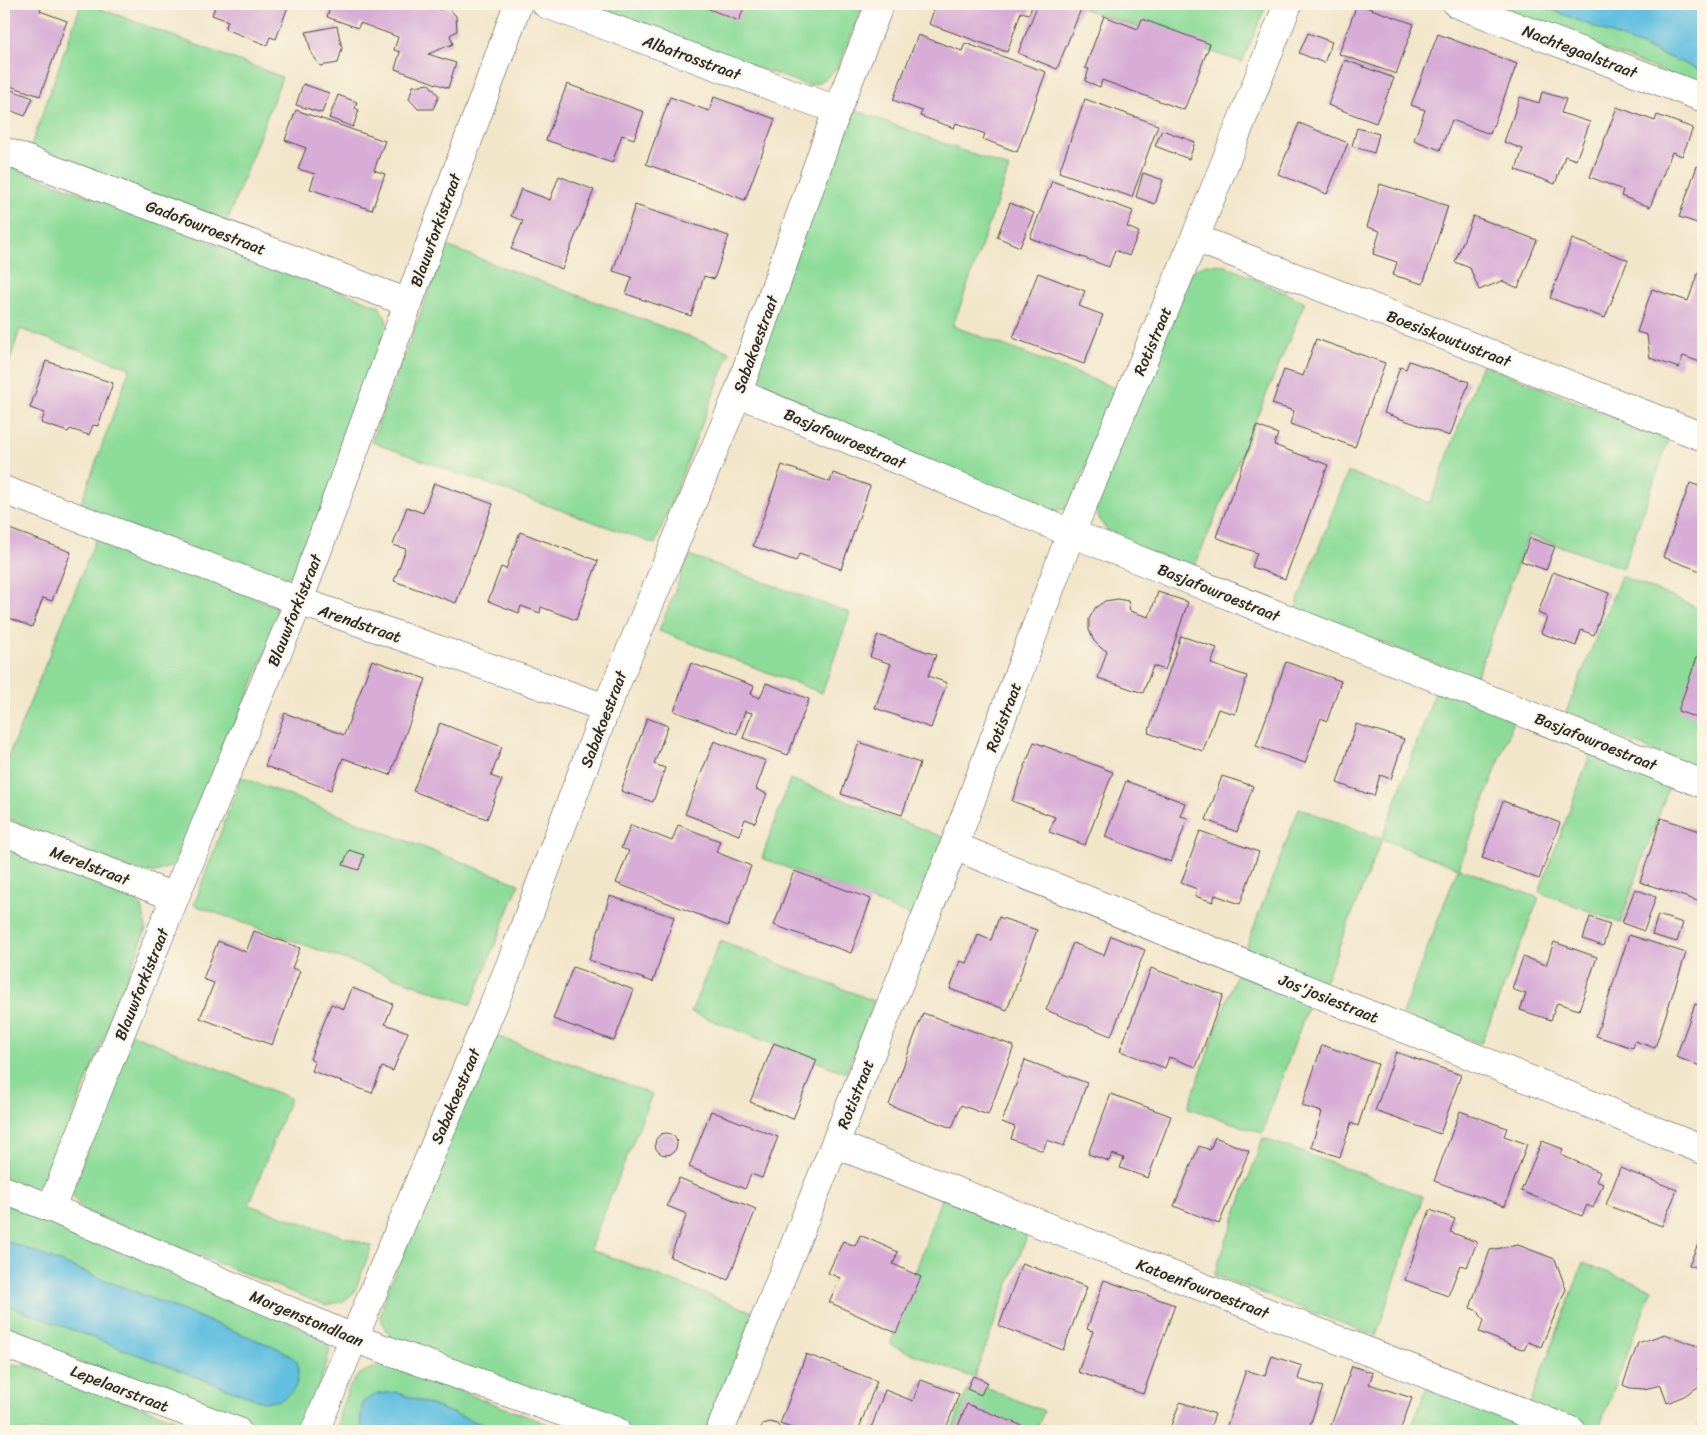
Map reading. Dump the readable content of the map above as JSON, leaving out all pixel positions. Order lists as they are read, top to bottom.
{
  "streets": {
    "street": [
      "Nachtegaalstraat",
      "Albatrosstraat",
      "Gadofowroestraat",
      "Blauwforkistraat",
      "Boesiskowtustraat",
      "Rotistraat",
      "Sabakoestraat",
      "Basjafowroestraat",
      "Arendstraat",
      "Merelstraat",
      "Jos'josiestraat",
      "Katoenfowroestraat",
      "Morgenstondlaan",
      "Lepelaarstraat"
    ]
  },
  "crossings": [
    ["Albatrosstraat", "Sabakoestraat"],
    ["Gadofowroestraat", "Blauwforkistraat"],
    ["Blauwforkistraat", "Arendstraat"],
    ["Blauwforkistraat", "Merelstraat"],
    ["Blauwforkistraat", "Morgenstondlaan"],
    ["Boesiskowtustraat", "Rotistraat"],
    ["Rotistraat", "Basjafowroestraat"],
    ["Rotistraat", "Jos'josiestraat"],
    ["Rotistraat", "Katoenfowroestraat"],
    ["Sabakoestraat", "Basjafowroestraat"],
    ["Sabakoestraat", "Arendstraat"],
    ["Sabakoestraat", "Morgenstondlaan"]
  ]
}
